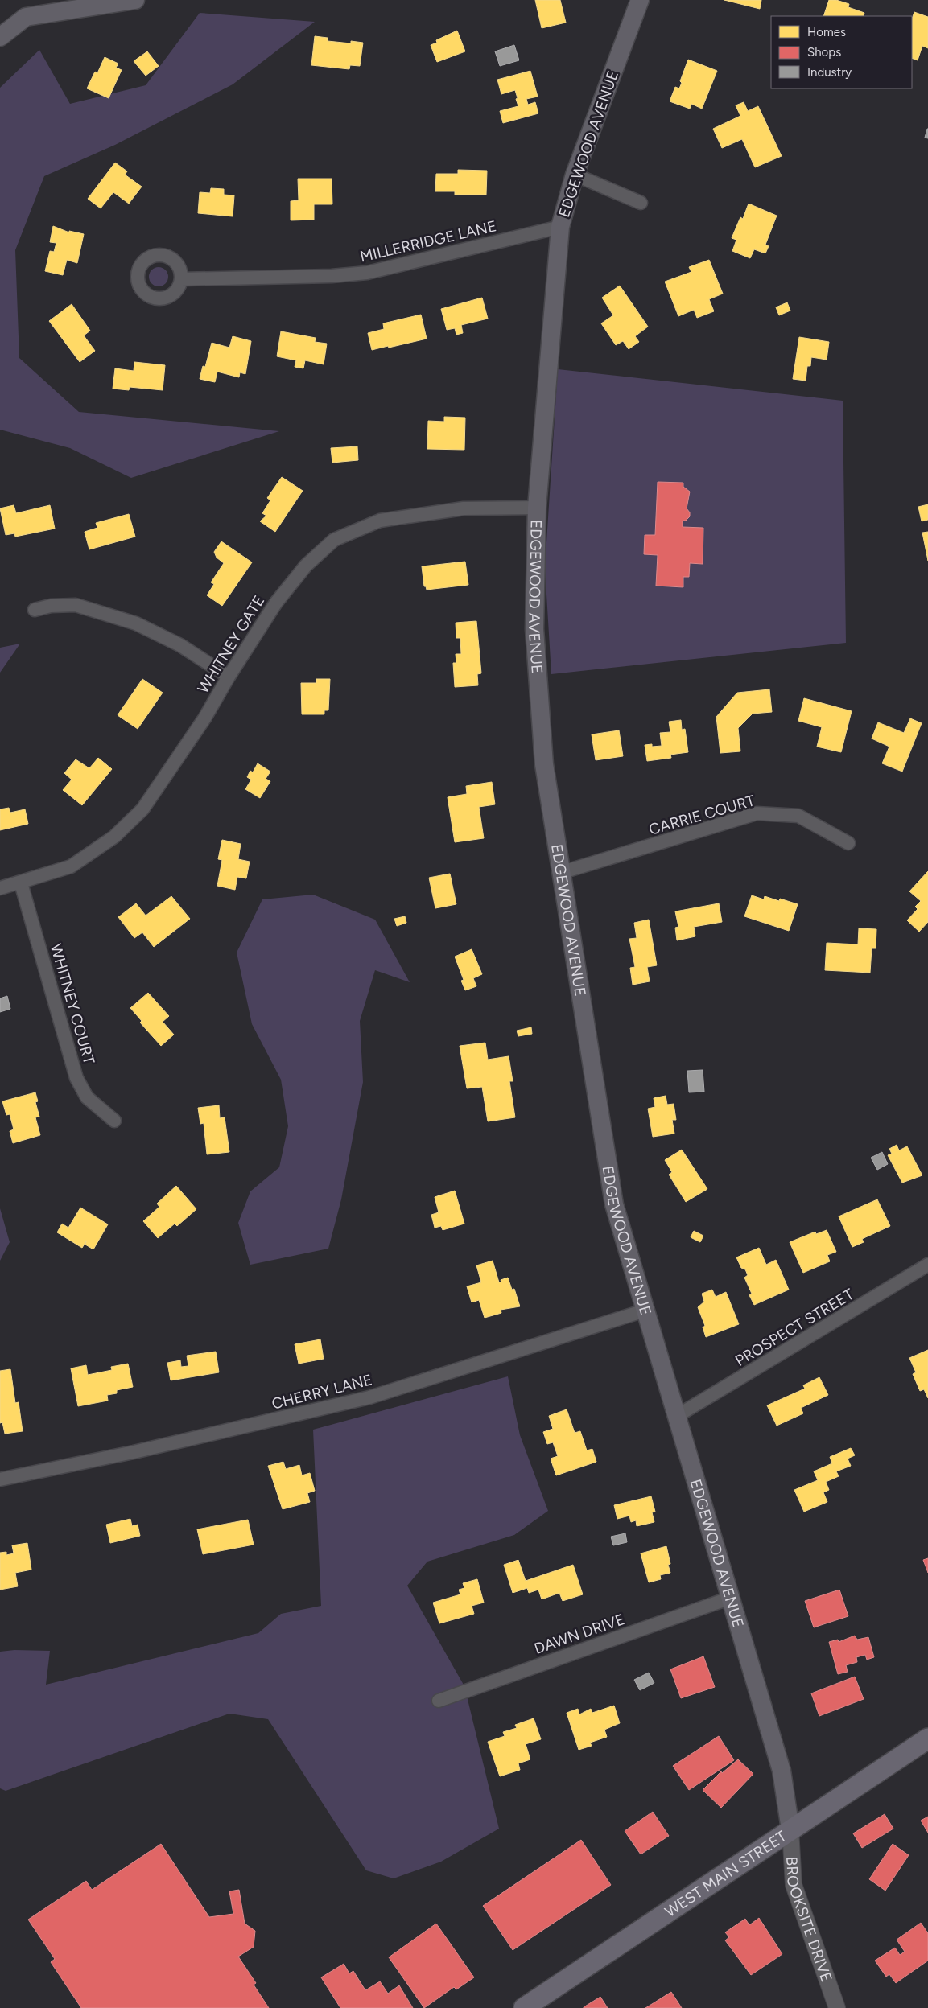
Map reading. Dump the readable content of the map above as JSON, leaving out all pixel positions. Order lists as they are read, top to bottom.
{
  "streets": {
    "main road": ["EDGEWOOD AVENUE", "WEST MAIN STREET"],
    "street": [
      "MILLERRIDGE LANE",
      "WHITNEY GATE",
      "CARRIE COURT",
      "WHITNEY COURT",
      "PROSPECT STREET",
      "CHERRY LANE",
      "DAWN DRIVE",
      "BROOKSITE DRIVE"
    ]
  },
  "crossings": [
    ["EDGEWOOD AVENUE", "MILLERRIDGE LANE"],
    ["EDGEWOOD AVENUE", "WHITNEY GATE"],
    ["EDGEWOOD AVENUE", "CARRIE COURT"],
    ["EDGEWOOD AVENUE", "PROSPECT STREET"],
    ["EDGEWOOD AVENUE", "CHERRY LANE"],
    ["EDGEWOOD AVENUE", "DAWN DRIVE"],
    ["EDGEWOOD AVENUE", "WEST MAIN STREET"],
    ["EDGEWOOD AVENUE", "BROOKSITE DRIVE"],
    ["WHITNEY GATE", "WHITNEY COURT"],
    ["WEST MAIN STREET", "BROOKSITE DRIVE"]
  ],
  "legend": ["Homes", "Shops", "Industry"]
}
